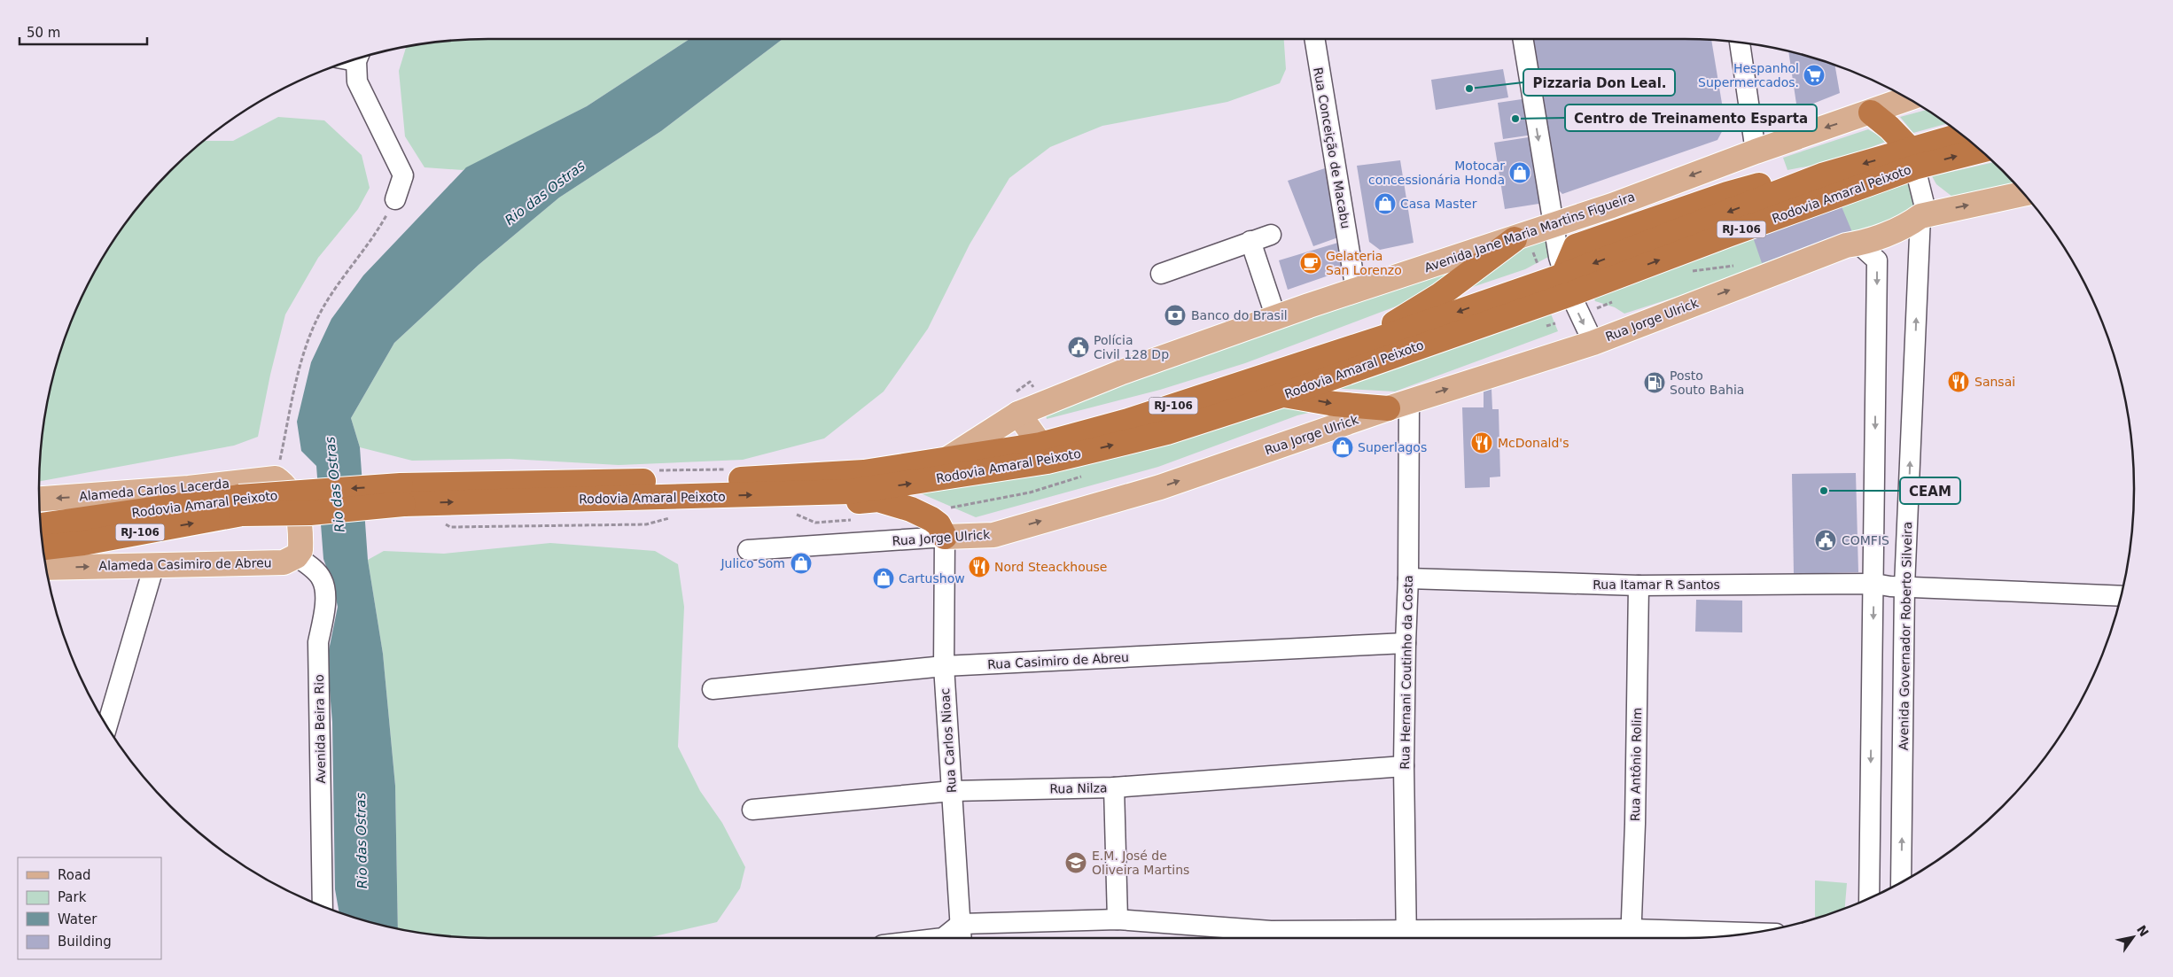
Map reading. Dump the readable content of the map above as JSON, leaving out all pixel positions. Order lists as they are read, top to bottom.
{
  "streets": {
    "highway": ["Rodovia Amaral Peixoto", "RJ-106"],
    "main road": [
      "Avenida Jane Maria Martins Figueira",
      "Rua Jorge Ulrick",
      "Alameda Carlos Lacerda",
      "Alameda Casimiro de Abreu"
    ],
    "street": [
      "Rua Conceição de Macabu",
      "Rua Itamar R Santos",
      "Avenida Governador Roberto Silveira",
      "Rua Casimiro de Abreu",
      "Rua Hernani Coutinho da Costa",
      "Avenida Beira Rio",
      "Rua Carlos Nioac",
      "Rua Antônio Rolim",
      "Rua Nilza"
    ]
  },
  "crossings": [
    ["Rua Conceição de Macabu", "Avenida Jane Maria Martins Figueira"],
    ["Rodovia Amaral Peixoto", "Avenida Jane Maria Martins Figueira"],
    ["Rodovia Amaral Peixoto", "Avenida Governador Roberto Silveira"],
    ["Rua Jorge Ulrick", "Avenida Governador Roberto Silveira"],
    ["Rua Jorge Ulrick", "Rua Hernani Coutinho da Costa"],
    ["Rua Jorge Ulrick", "Rua Carlos Nioac"],
    ["Alameda Casimiro de Abreu", "Avenida Beira Rio"],
    ["Rua Itamar R Santos", "Avenida Governador Roberto Silveira"],
    ["Rua Itamar R Santos", "Rua Hernani Coutinho da Costa"],
    ["Rua Itamar R Santos", "Rua Antônio Rolim"],
    ["Rua Casimiro de Abreu", "Rua Hernani Coutinho da Costa"],
    ["Rua Casimiro de Abreu", "Rua Carlos Nioac"],
    ["Rua Hernani Coutinho da Costa", "Rua Nilza"],
    ["Rua Carlos Nioac", "Rua Nilza"]
  ],
  "one_way": ["Rua Jorge Ulrick", "Alameda Carlos Lacerda", "Alameda Casimiro de Abreu"],
  "water": ["Rio das Ostras"],
  "places": {
    "supermarket": ["Hespanhol Supermercados."],
    "other": ["Pizzaria Don Leal.", "Centro de Treinamento Esparta", "CEAM"],
    "shop": [
      "Motocar concessionária Honda",
      "Casa Master",
      "Superlagos",
      "Julico Som",
      "Cartushow"
    ],
    "cafe": ["Gelateria San Lorenzo"],
    "bank": ["Banco do Brasil"],
    "public building": ["Polícia Civil 128 Dp", "COMFIS"],
    "restaurant": ["Sansai", "McDonald's", "Nord Steackhouse"],
    "fuel station": ["Posto Souto Bahia"],
    "school or university": ["E.M. José de Oliveira Martins"]
  },
  "legend": [
    "Road",
    "Park",
    "Water",
    "Building"
  ],
  "scale_bar": "50 m",
  "north": "top right"
}
